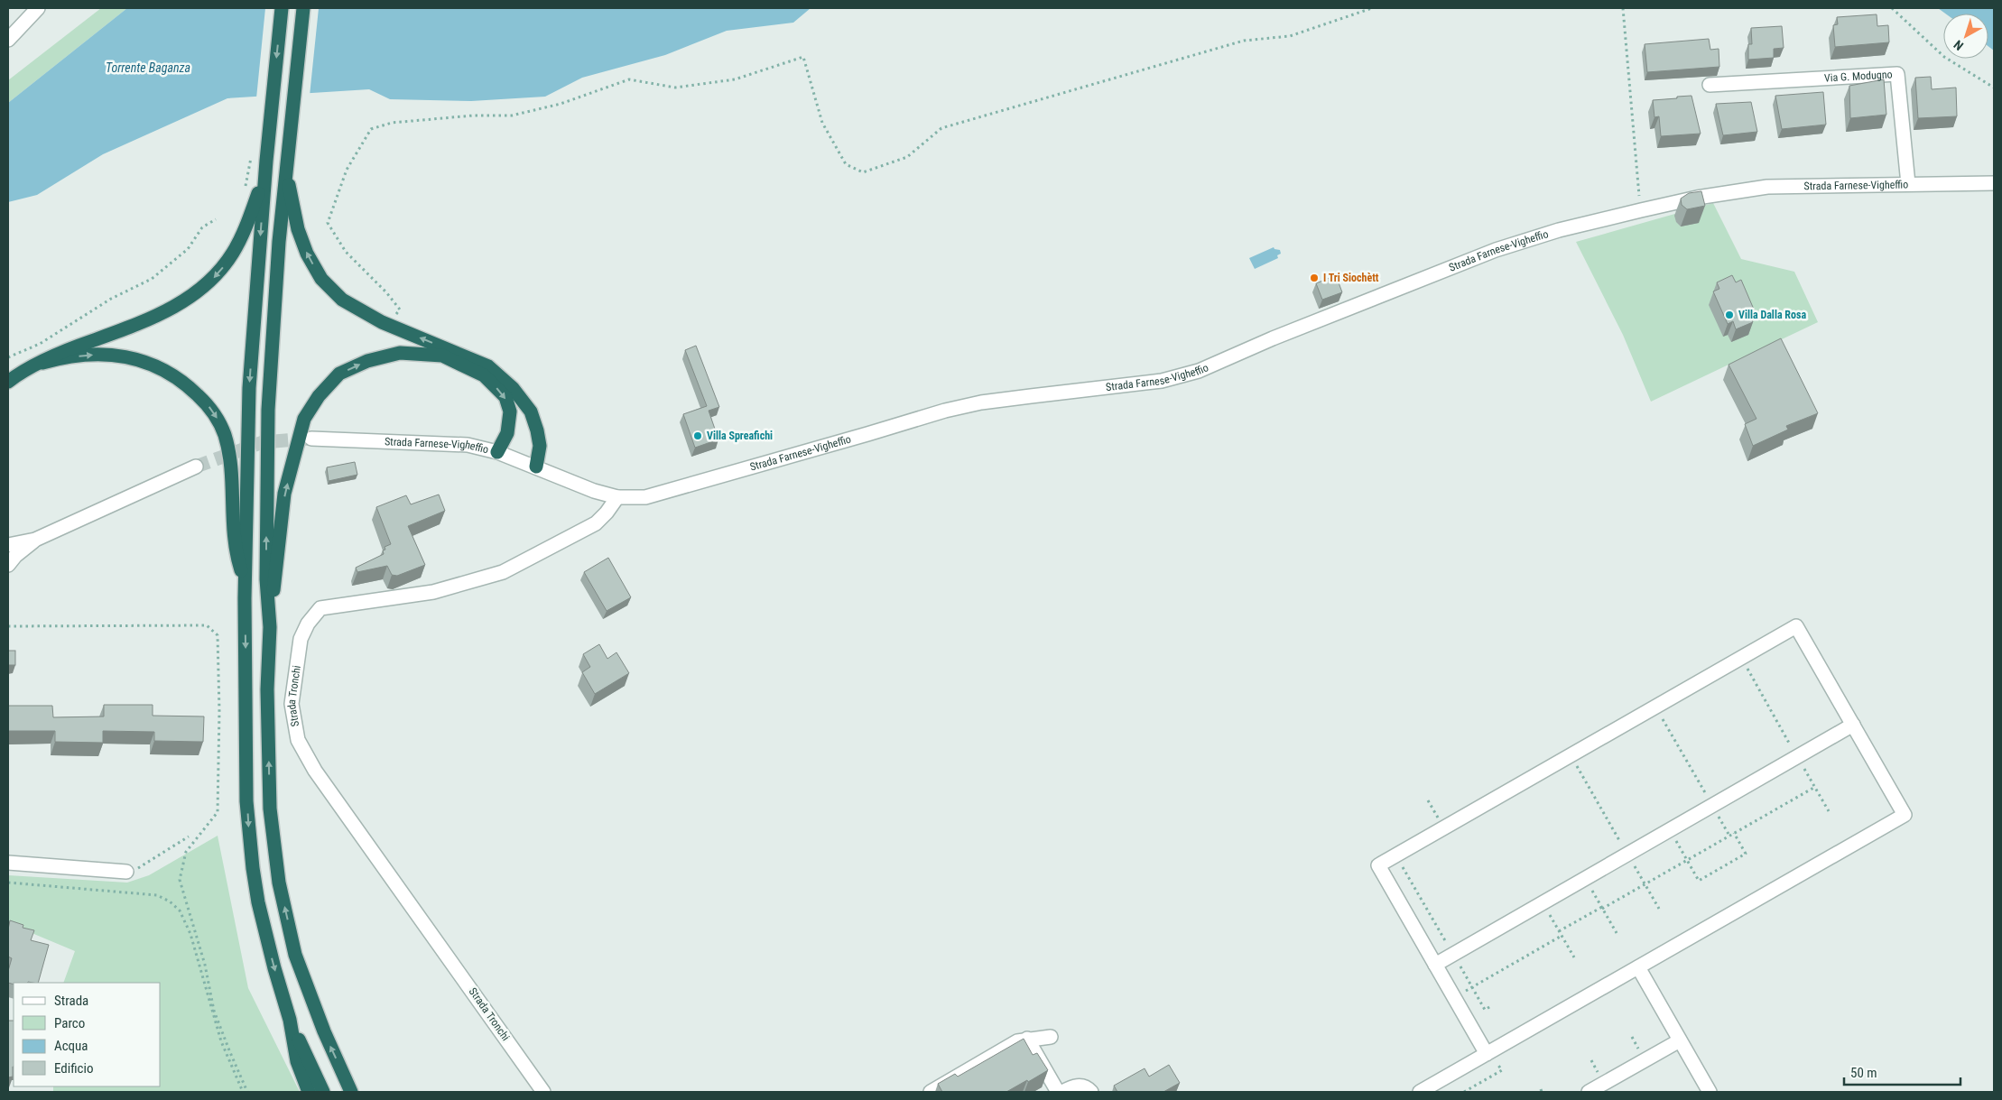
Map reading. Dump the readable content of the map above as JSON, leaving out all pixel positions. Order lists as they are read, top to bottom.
{
  "streets": {
    "street": ["Via G. Modugno", "Strada Farnese-Vigheffio", "Strada Tronchi"]
  },
  "crossings": [
    ["Via G. Modugno", "Strada Farnese-Vigheffio"],
    ["Strada Farnese-Vigheffio", "Strada Tronchi"]
  ],
  "water": ["Torrente Baganza"],
  "places": ["I Tri Siochètt", "Villa Dalla Rosa", "Villa Spreafichi"],
  "legend": [
    "Strada",
    "Parco",
    "Acqua",
    "Edificio"
  ],
  "scale_bar": "50 m",
  "north": "bottom left"
}
